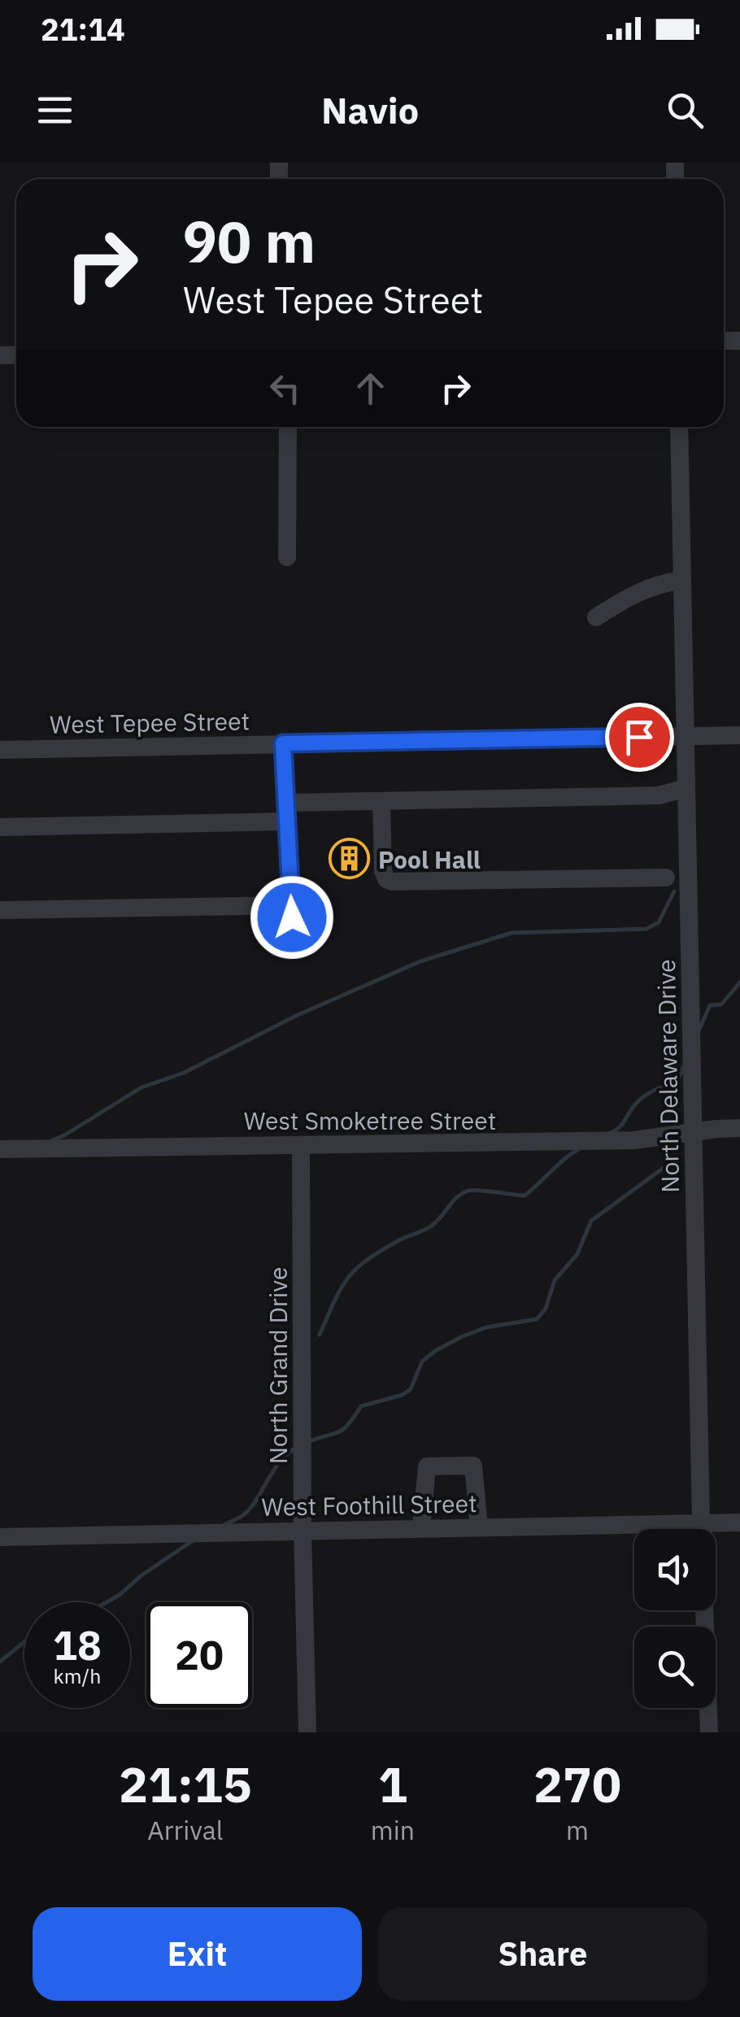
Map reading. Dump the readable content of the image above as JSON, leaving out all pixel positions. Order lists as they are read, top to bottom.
{
  "streets": {
    "street": [
      "West Tepee Street",
      "North Delaware Drive",
      "West Smoketree Street",
      "North Grand Drive",
      "West Foothill Street"
    ]
  },
  "crossings": [
    ["West Tepee Street", "North Delaware Drive"],
    ["North Delaware Drive", "West Smoketree Street"],
    ["North Delaware Drive", "West Foothill Street"],
    ["West Smoketree Street", "North Grand Drive"],
    ["North Grand Drive", "West Foothill Street"]
  ],
  "places": {
    "building": ["Pool Hall"]
  },
  "page": {
    "status": "21:14",
    "header": "Navio",
    "turn": ["90 m", "West Tepee Street"],
    "speed": "18 km/h",
    "limit": "20",
    "eta": [
      "21:15",
      "Arrival",
      "1",
      "min",
      "270",
      "m"
    ],
    "buttons": ["Exit", "Share"]
  }
}
